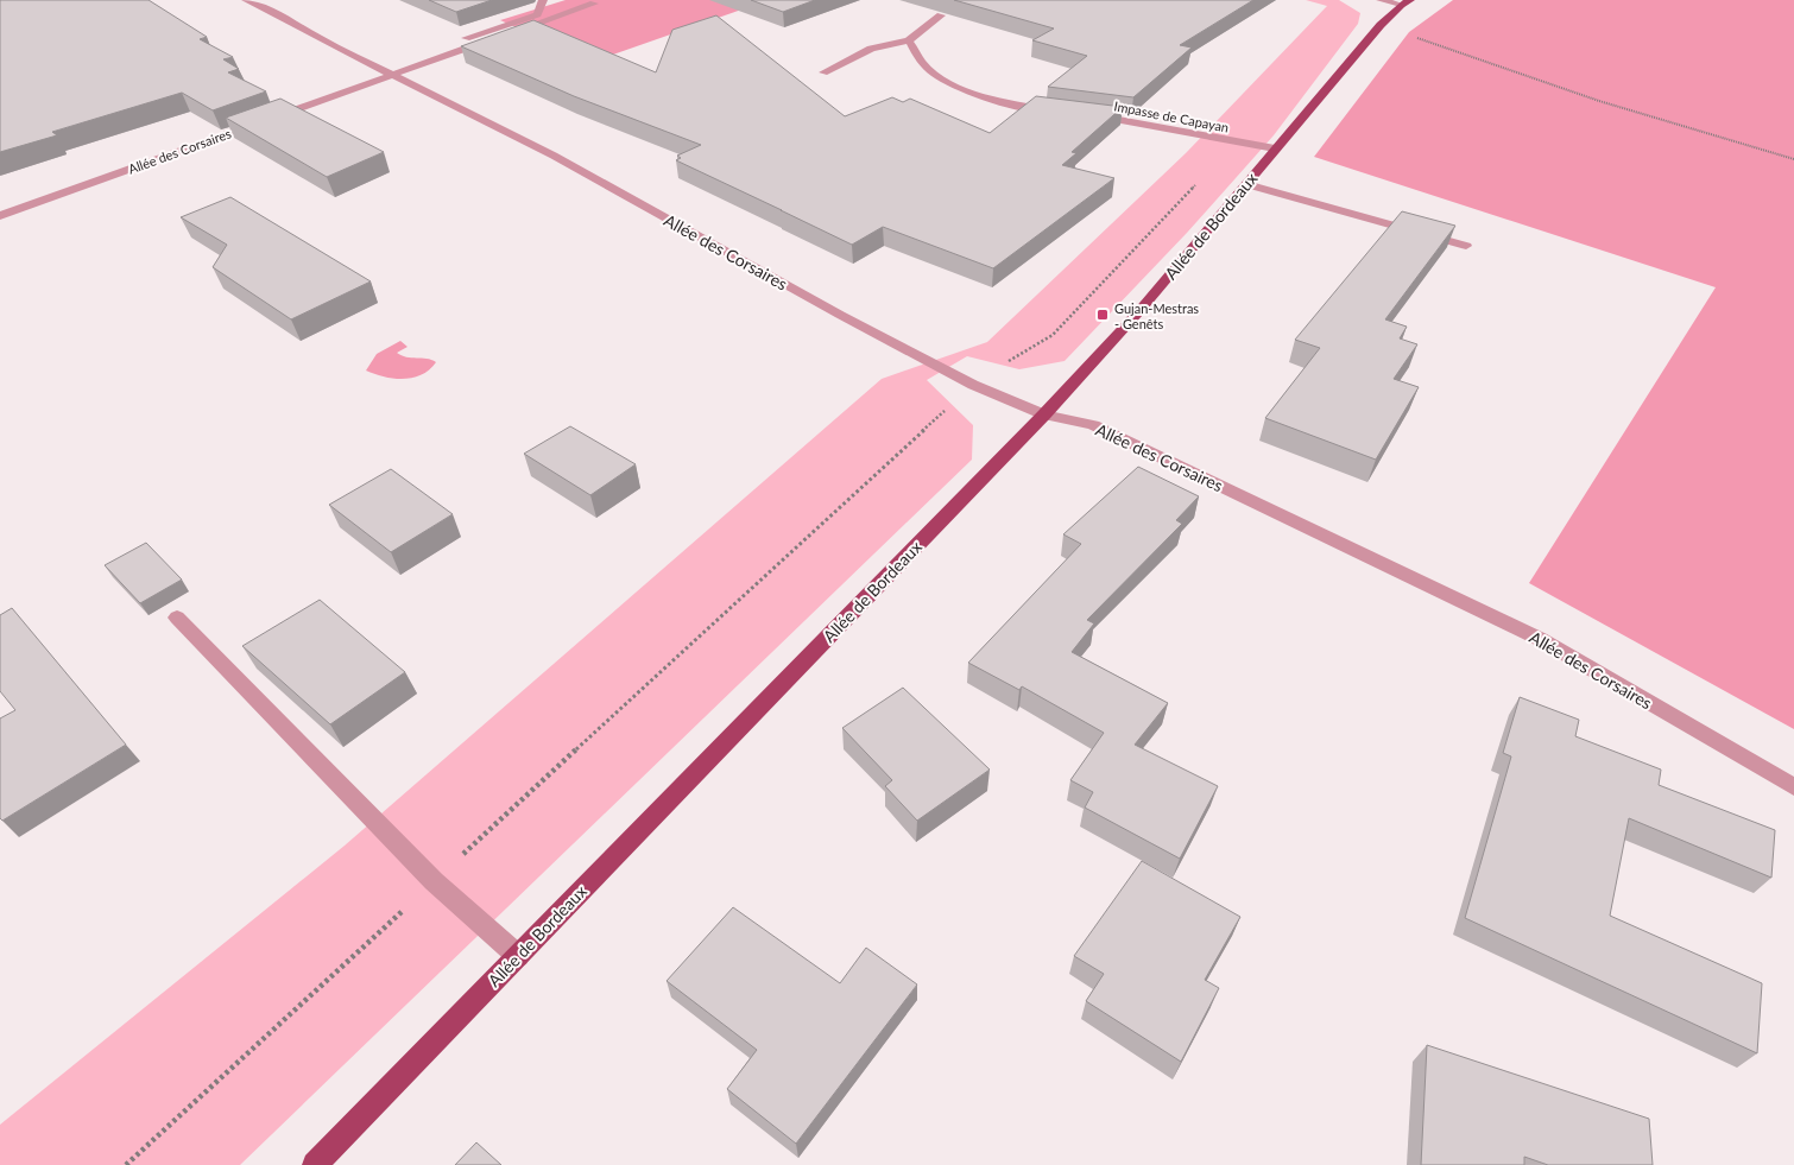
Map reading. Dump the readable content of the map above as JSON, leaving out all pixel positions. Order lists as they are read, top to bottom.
{
  "streets": {
    "main road": ["Allée de Bordeaux"],
    "street": ["Impasse de Capayan", "Allée des Corsaires"]
  },
  "crossings": [
    ["Impasse de Capayan", "Allée de Bordeaux"],
    ["Allée des Corsaires", "Allée de Bordeaux"]
  ],
  "places": {
    "transit": ["Gujan-Mestras - Genêts"]
  }
}
